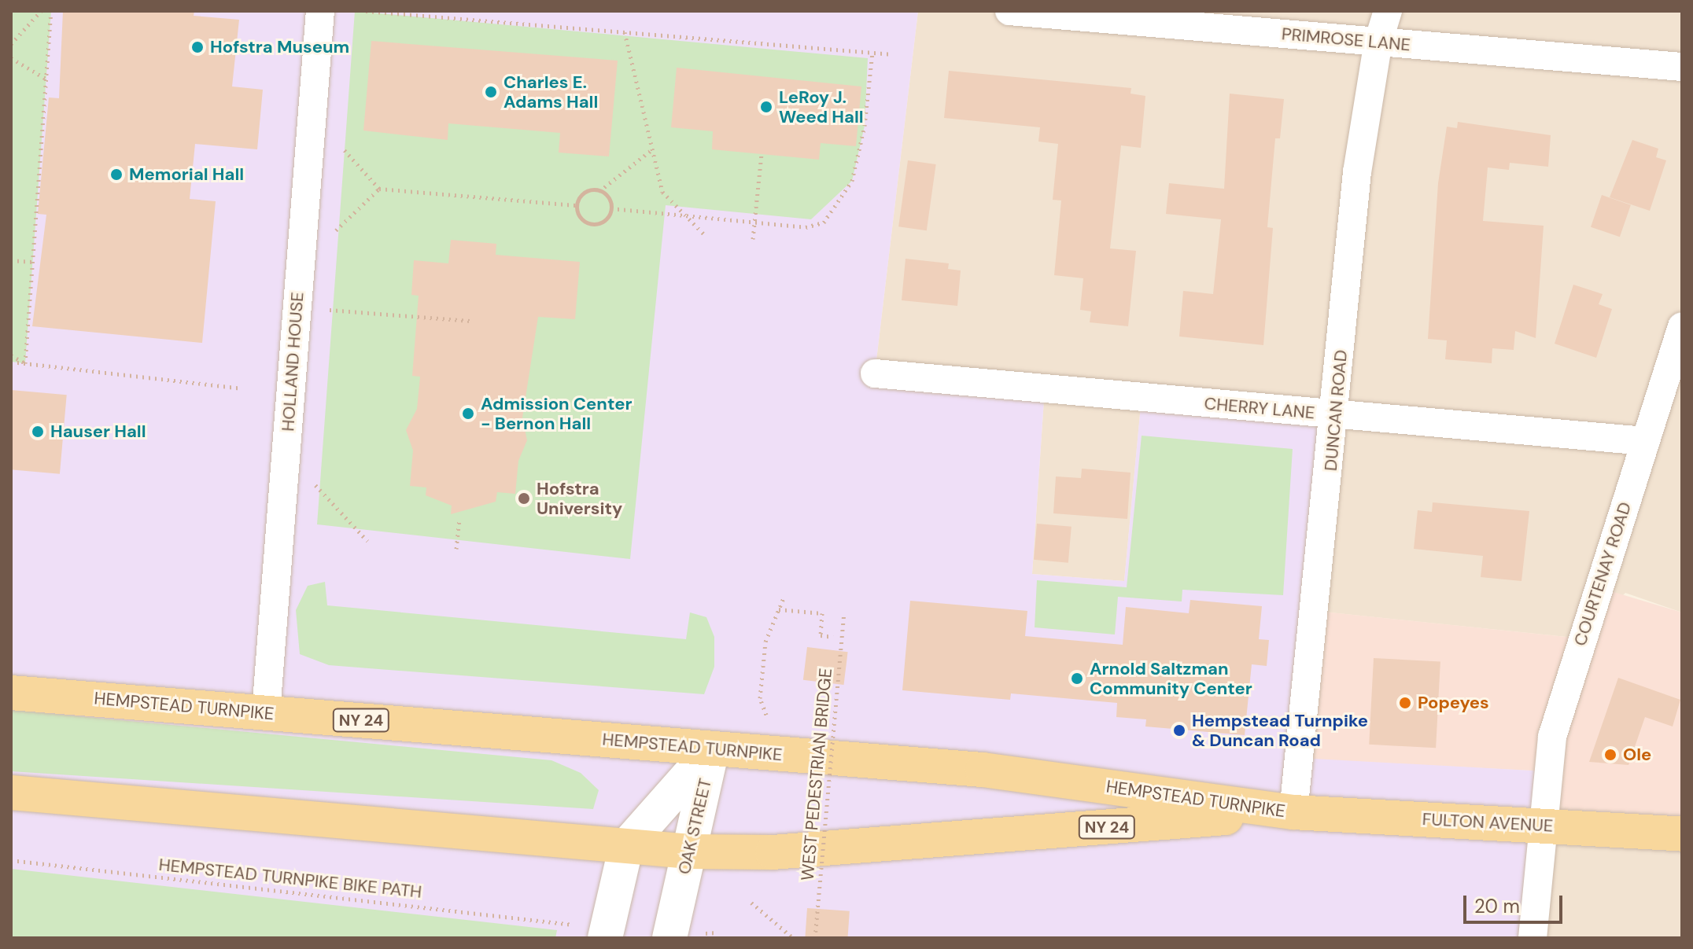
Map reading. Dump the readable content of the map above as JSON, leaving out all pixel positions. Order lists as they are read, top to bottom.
{
  "streets": {
    "main road": ["HEMPSTEAD TURNPIKE", "NY 24", "FULTON AVENUE"],
    "street": [
      "PRIMROSE LANE",
      "HOLLAND HOUSE",
      "CHERRY LANE",
      "DUNCAN ROAD",
      "COURTENAY ROAD",
      "OAK STREET"
    ],
    "path": ["WEST PEDESTRIAN BRIDGE", "HEMPSTEAD TURNPIKE BIKE PATH"]
  },
  "crossings": [
    ["PRIMROSE LANE", "DUNCAN ROAD"],
    ["HOLLAND HOUSE", "HEMPSTEAD TURNPIKE"],
    ["CHERRY LANE", "DUNCAN ROAD"],
    ["CHERRY LANE", "COURTENAY ROAD"],
    ["DUNCAN ROAD", "HEMPSTEAD TURNPIKE"],
    ["DUNCAN ROAD", "FULTON AVENUE"],
    ["COURTENAY ROAD", "FULTON AVENUE"],
    ["HEMPSTEAD TURNPIKE", "FULTON AVENUE"],
    ["HEMPSTEAD TURNPIKE", "OAK STREET"]
  ],
  "places": [
    "Hofstra Museum",
    "Charles E. Adams Hall",
    "LeRoy J. Weed Hall",
    "Memorial Hall",
    "Admission Center - Bernon Hall",
    "Hauser Hall",
    "Hofstra University",
    "Arnold Saltzman Community Center",
    "Popeyes",
    "Hempstead Turnpike & Duncan Road",
    "Ole"
  ],
  "scale_bar": "20 m"
}
